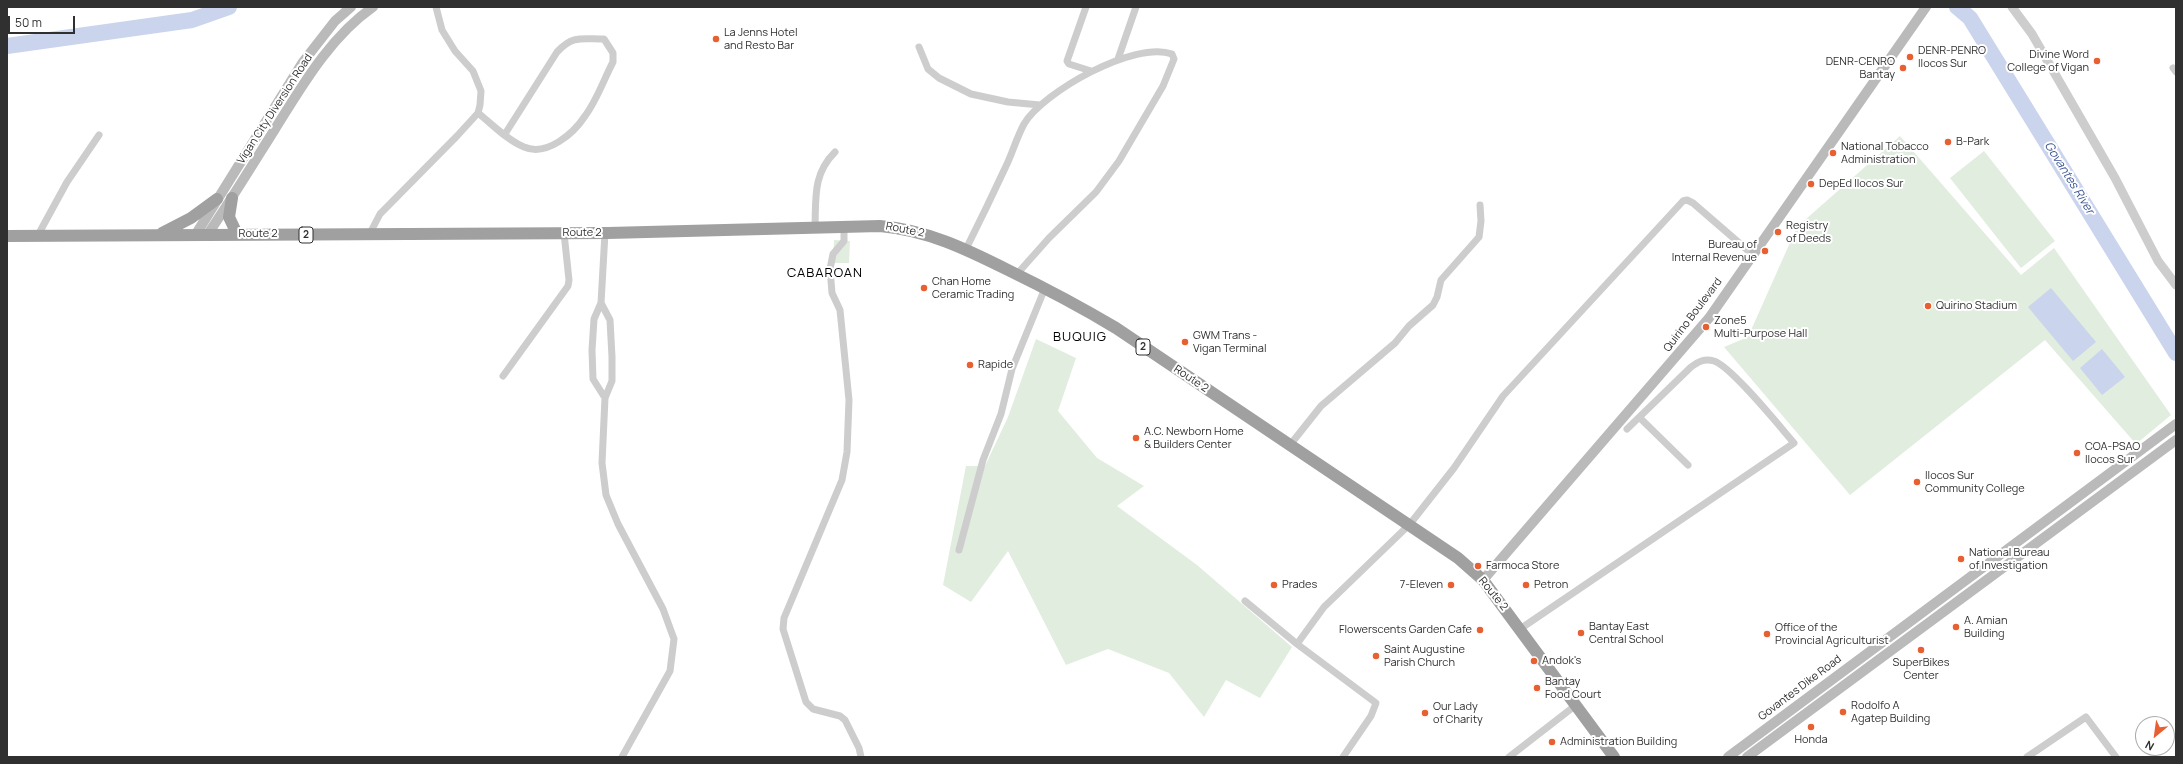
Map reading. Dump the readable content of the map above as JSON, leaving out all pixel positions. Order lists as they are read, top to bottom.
{
  "streets": {
    "highway": ["Route 2", "2"],
    "main road": ["Vigan City Diversion Road", "Quirino Boulevard", "Govantes Dike Road"]
  },
  "crossings": [
    ["Vigan City Diversion Road", "Route 2"],
    ["Route 2", "Quirino Boulevard"]
  ],
  "districts": ["CABAROAN", "BUQUIG"],
  "water": ["Govantes River"],
  "places": [
    "La Jenns Hotel and Resto Bar",
    "DENR-PENRO Ilocos Sur",
    "Divine Word College of Vigan",
    "DENR-CENRO Bantay",
    "B-Park",
    "National Tobacco Administration",
    "DepEd Ilocos Sur",
    "Registry of Deeds",
    "Bureau of Internal Revenue",
    "Chan Home Ceramic Trading",
    "Quirino Stadium",
    "Zone5 Multi-Purpose Hall",
    "GWM Trans - Vigan Terminal",
    "Rapide",
    "A.C. Newborn Home & Builders Center",
    "COA-PSAO Ilocos Sur",
    "Ilocos Sur Community College",
    "National Bureau of Investigation",
    "Farmoca Store",
    "Prades",
    "7-Eleven",
    "Petron",
    "A. Amian Building",
    "Flowerscents Garden Cafe",
    "Bantay East Central School",
    "Office of the Provincial Agriculturist",
    "SuperBikes Center",
    "Saint Augustine Parish Church",
    "Andok's",
    "Bantay Food Court",
    "Rodolfo A Agatep Building",
    "Our Lady of Charity",
    "Honda",
    "Administration Building"
  ],
  "scale_bar": "50 m",
  "north": "bottom left"
}
